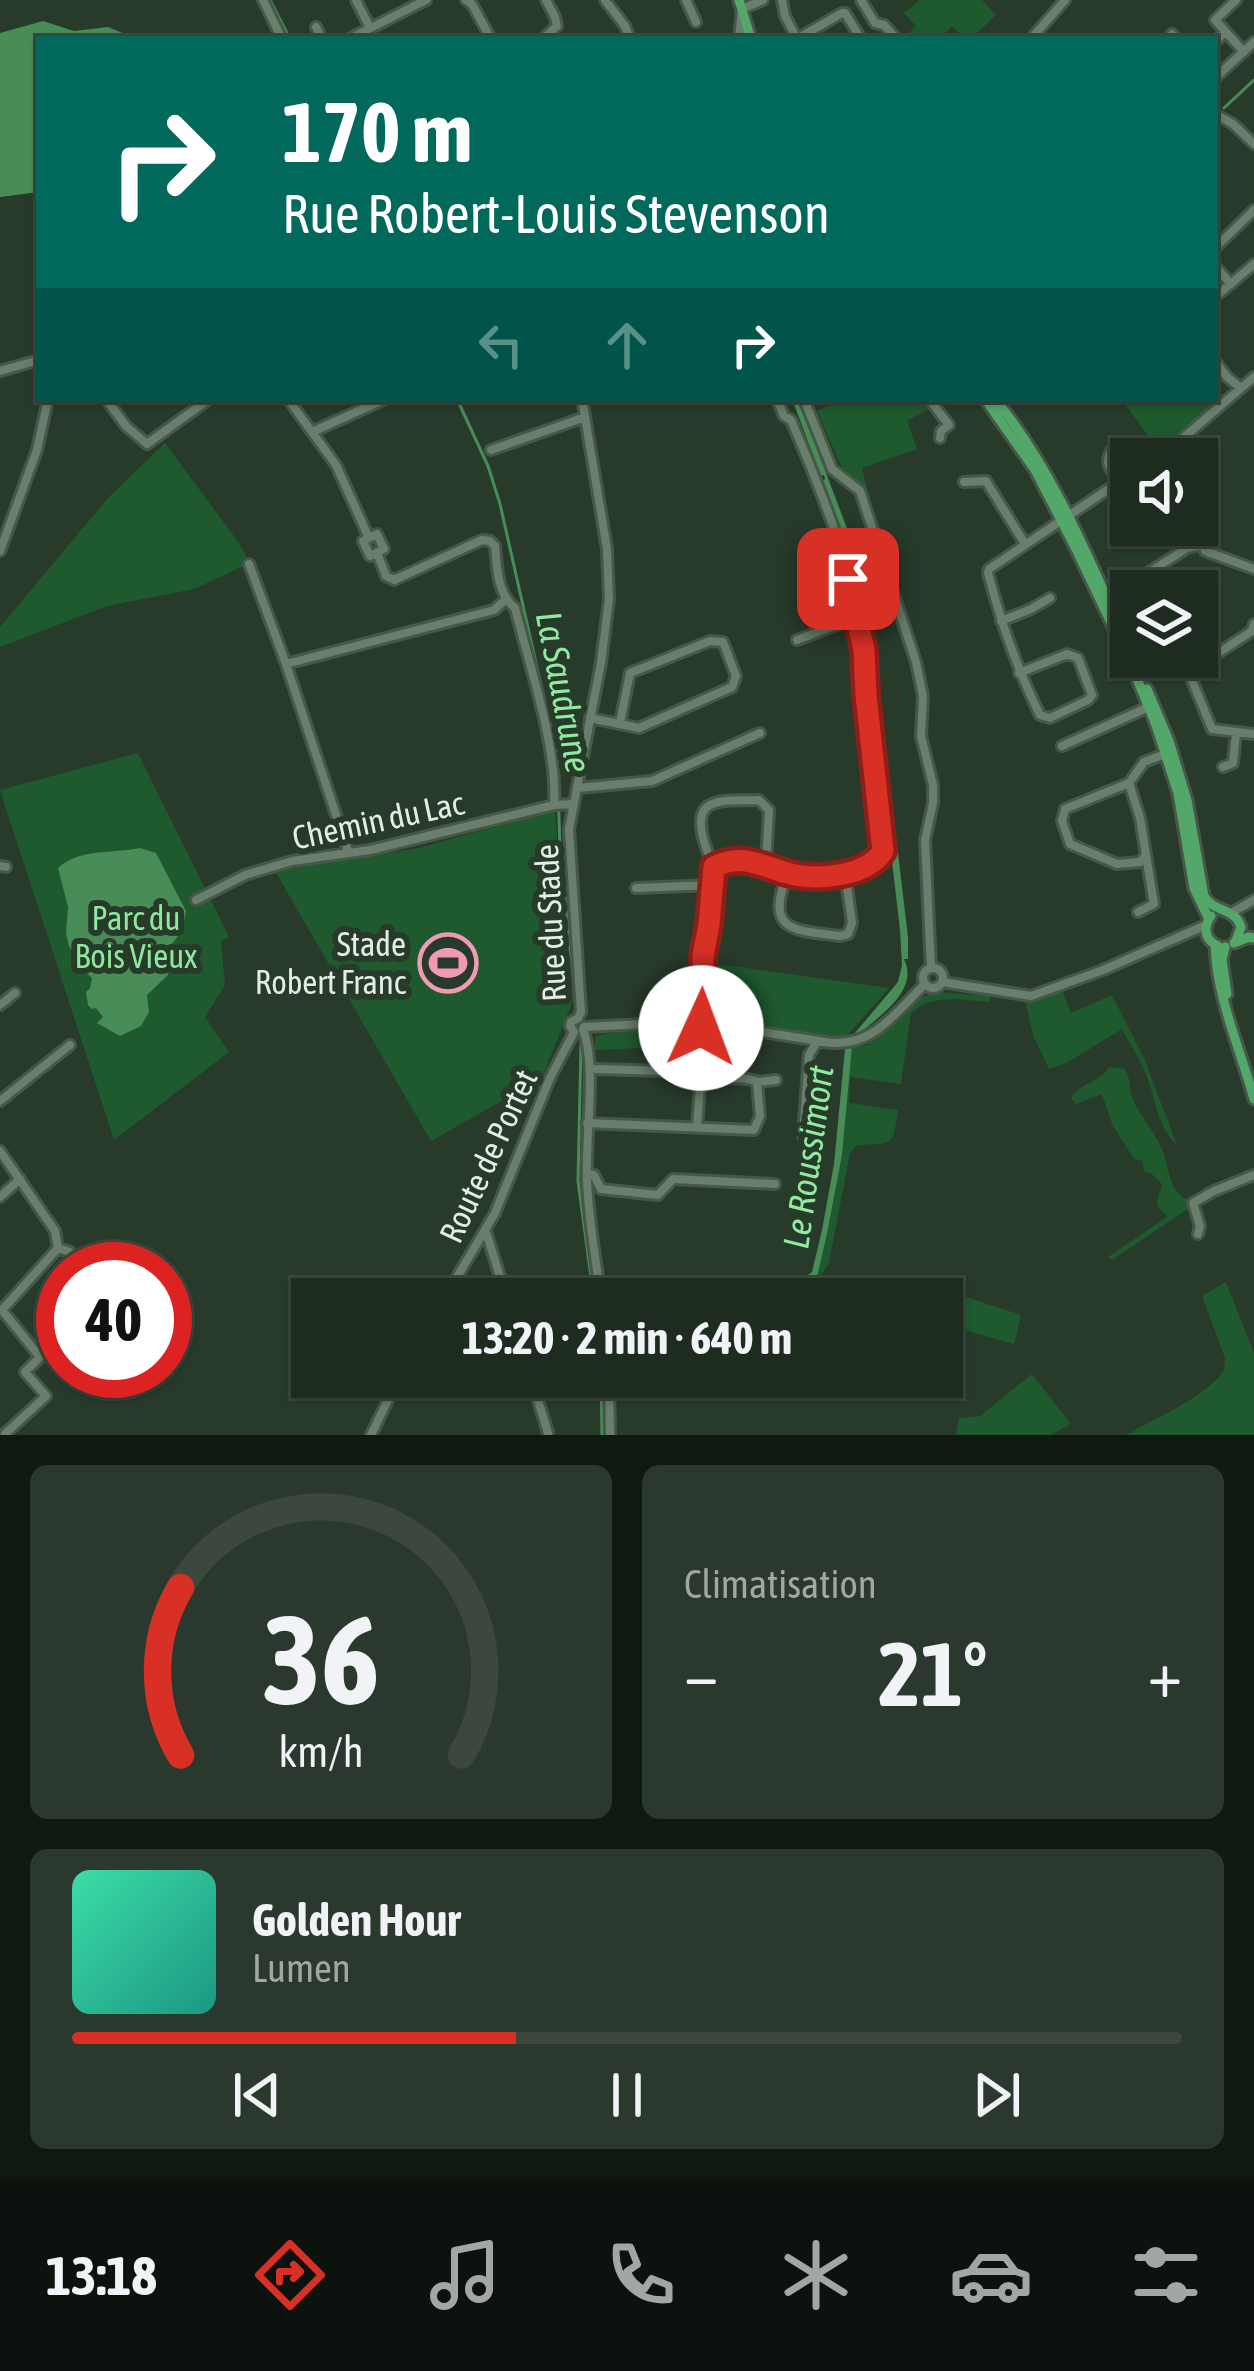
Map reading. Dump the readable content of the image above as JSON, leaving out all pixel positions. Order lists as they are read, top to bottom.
{
  "streets": {
    "street": ["Chemin du Lac", "Rue du Stade", "Route de Portet"]
  },
  "crossings": [
    ["Chemin du Lac", "Rue du Stade"],
    ["Rue du Stade", "Route de Portet"]
  ],
  "water": ["La Saudrune", "Le Roussimort"],
  "parks": ["Parc du Bois Vieux"],
  "places": {
    "sports": ["Stade Robert Franc"]
  },
  "page": {
    "turn": ["170 m", "Rue Robert-Louis Stevenson"],
    "limit": "40",
    "trip": "13:20 · 2 min · 640 m",
    "tile": "Climatisation",
    "heat": ["−", "21°", "+"],
    "song": ["Golden Hour", "Lumen"],
    "tabs": "13:18",
    "gauge": ["36", "km/h"]
  }
}
